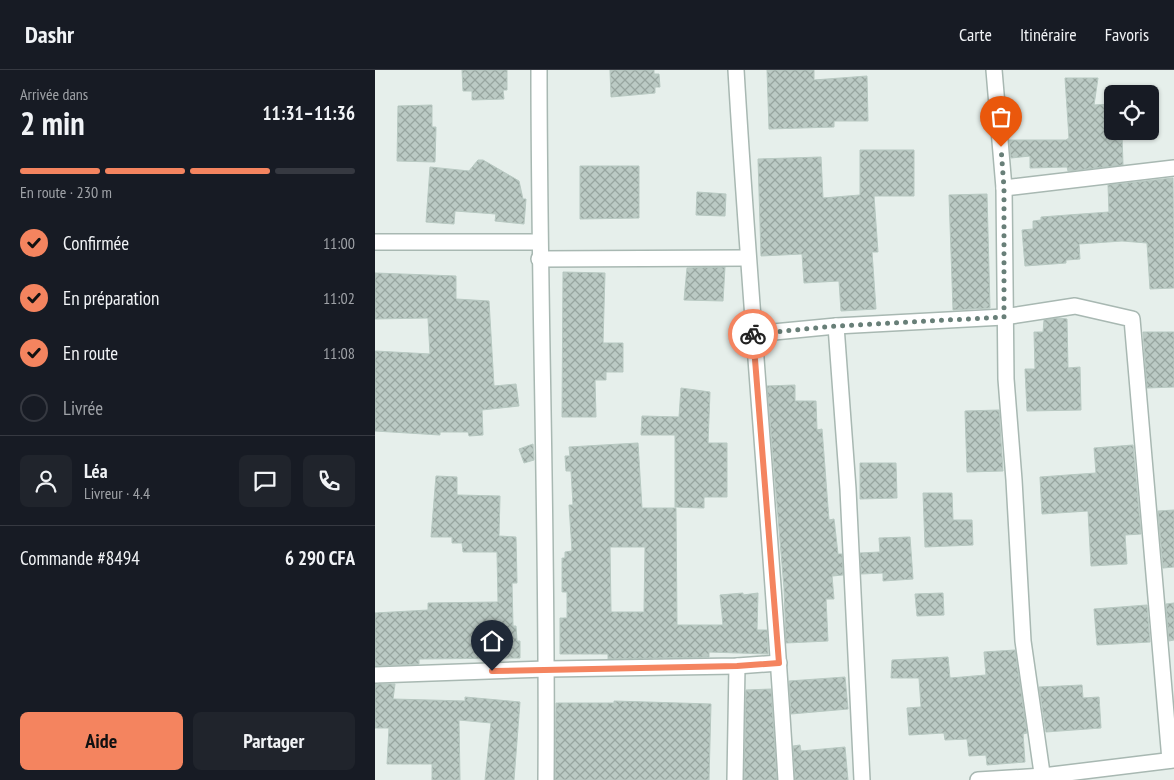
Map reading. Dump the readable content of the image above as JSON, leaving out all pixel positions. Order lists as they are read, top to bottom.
{
  "page": {
    "header": "Dashr",
    "nav": ["Carte", "Itinéraire", "Favoris"],
    "heading": ["2 min", "Arrivée dans", "11:31–11:36"],
    "panel": [
      "Léa",
      "Livreur · 4.4",
      "Commande #8494",
      "6 290 CFA"
    ],
    "bar": "En route · 230 m",
    "list": [
      ["Confirmée", "11:00"],
      ["En préparation", "11:02"],
      ["En route", "11:08"],
      "Livrée"
    ],
    "buttons": ["Aide", "Partager"]
  }
}
